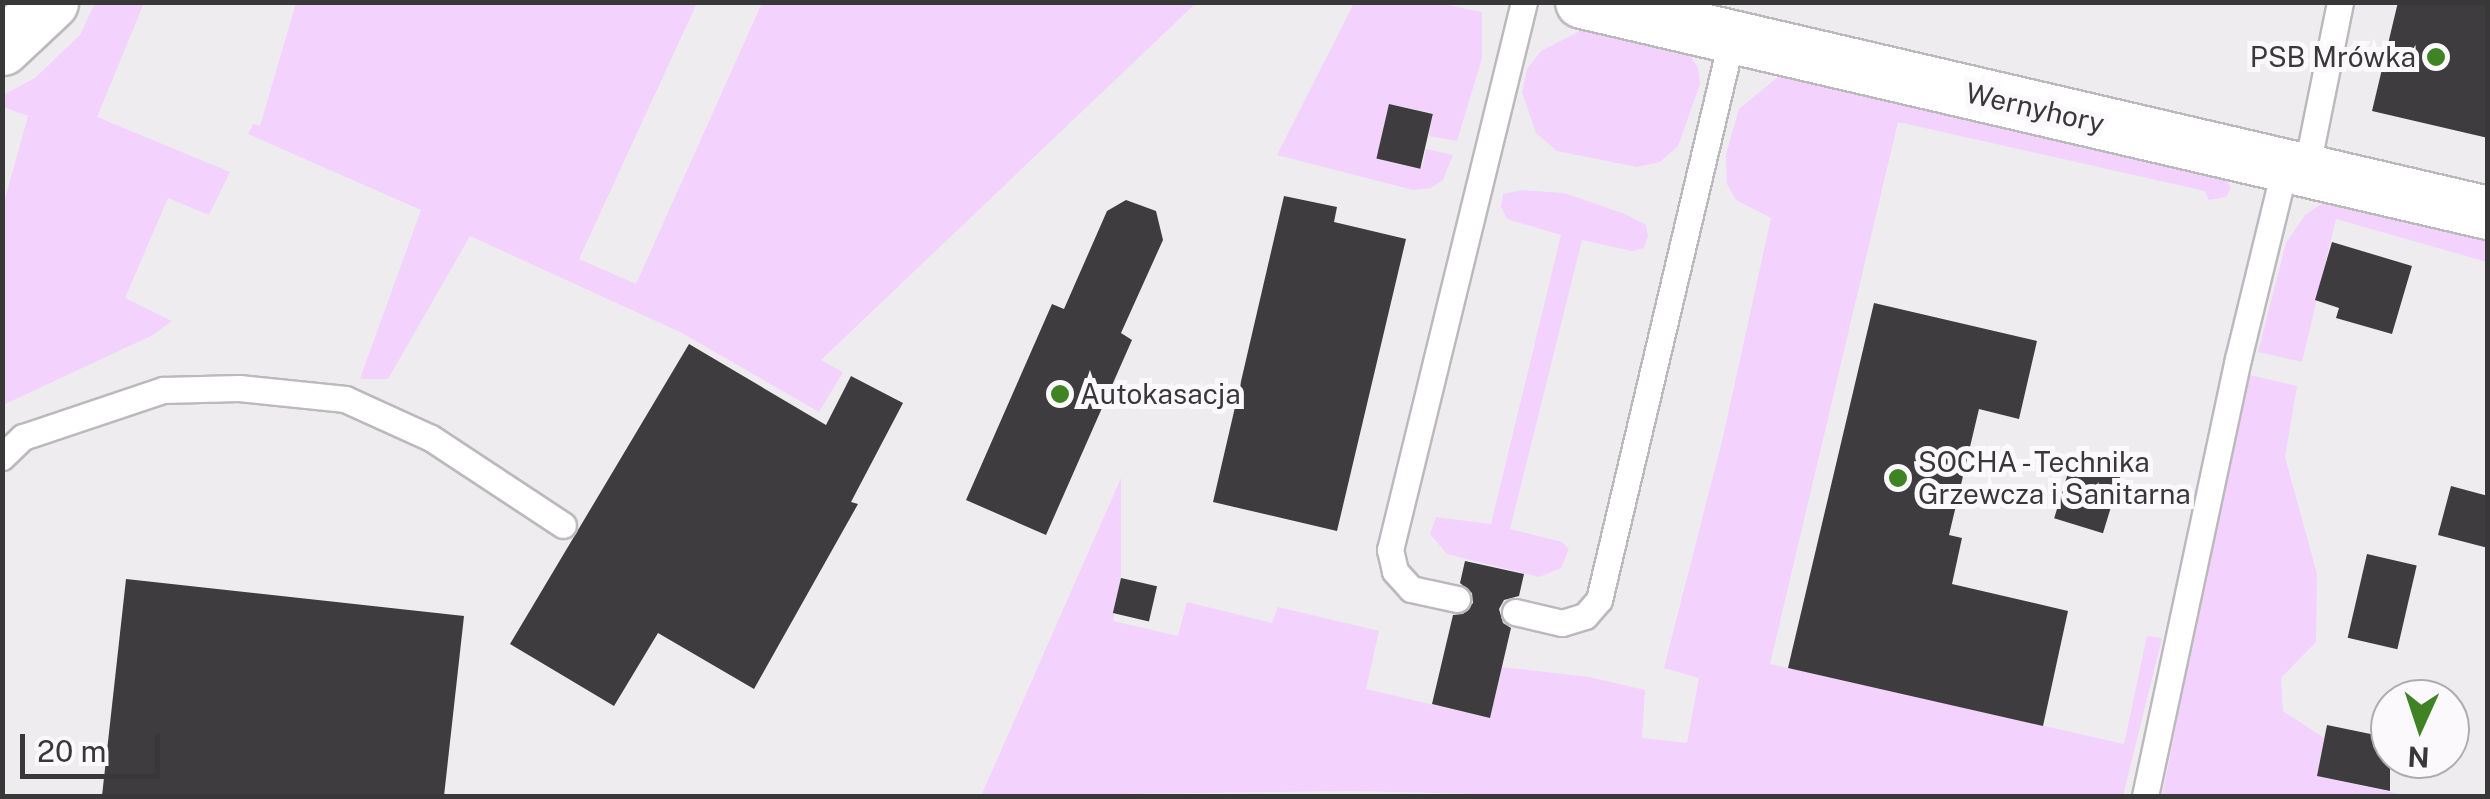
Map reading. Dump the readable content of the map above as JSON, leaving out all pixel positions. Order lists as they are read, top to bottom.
{
  "streets": {
    "street": ["Wernyhory"]
  },
  "places": ["PSB Mrówka", "Autokasacja", "SOCHA - Technika Grzewcza i Sanitarna"],
  "scale_bar": "20 m",
  "north": "bottom"
}
